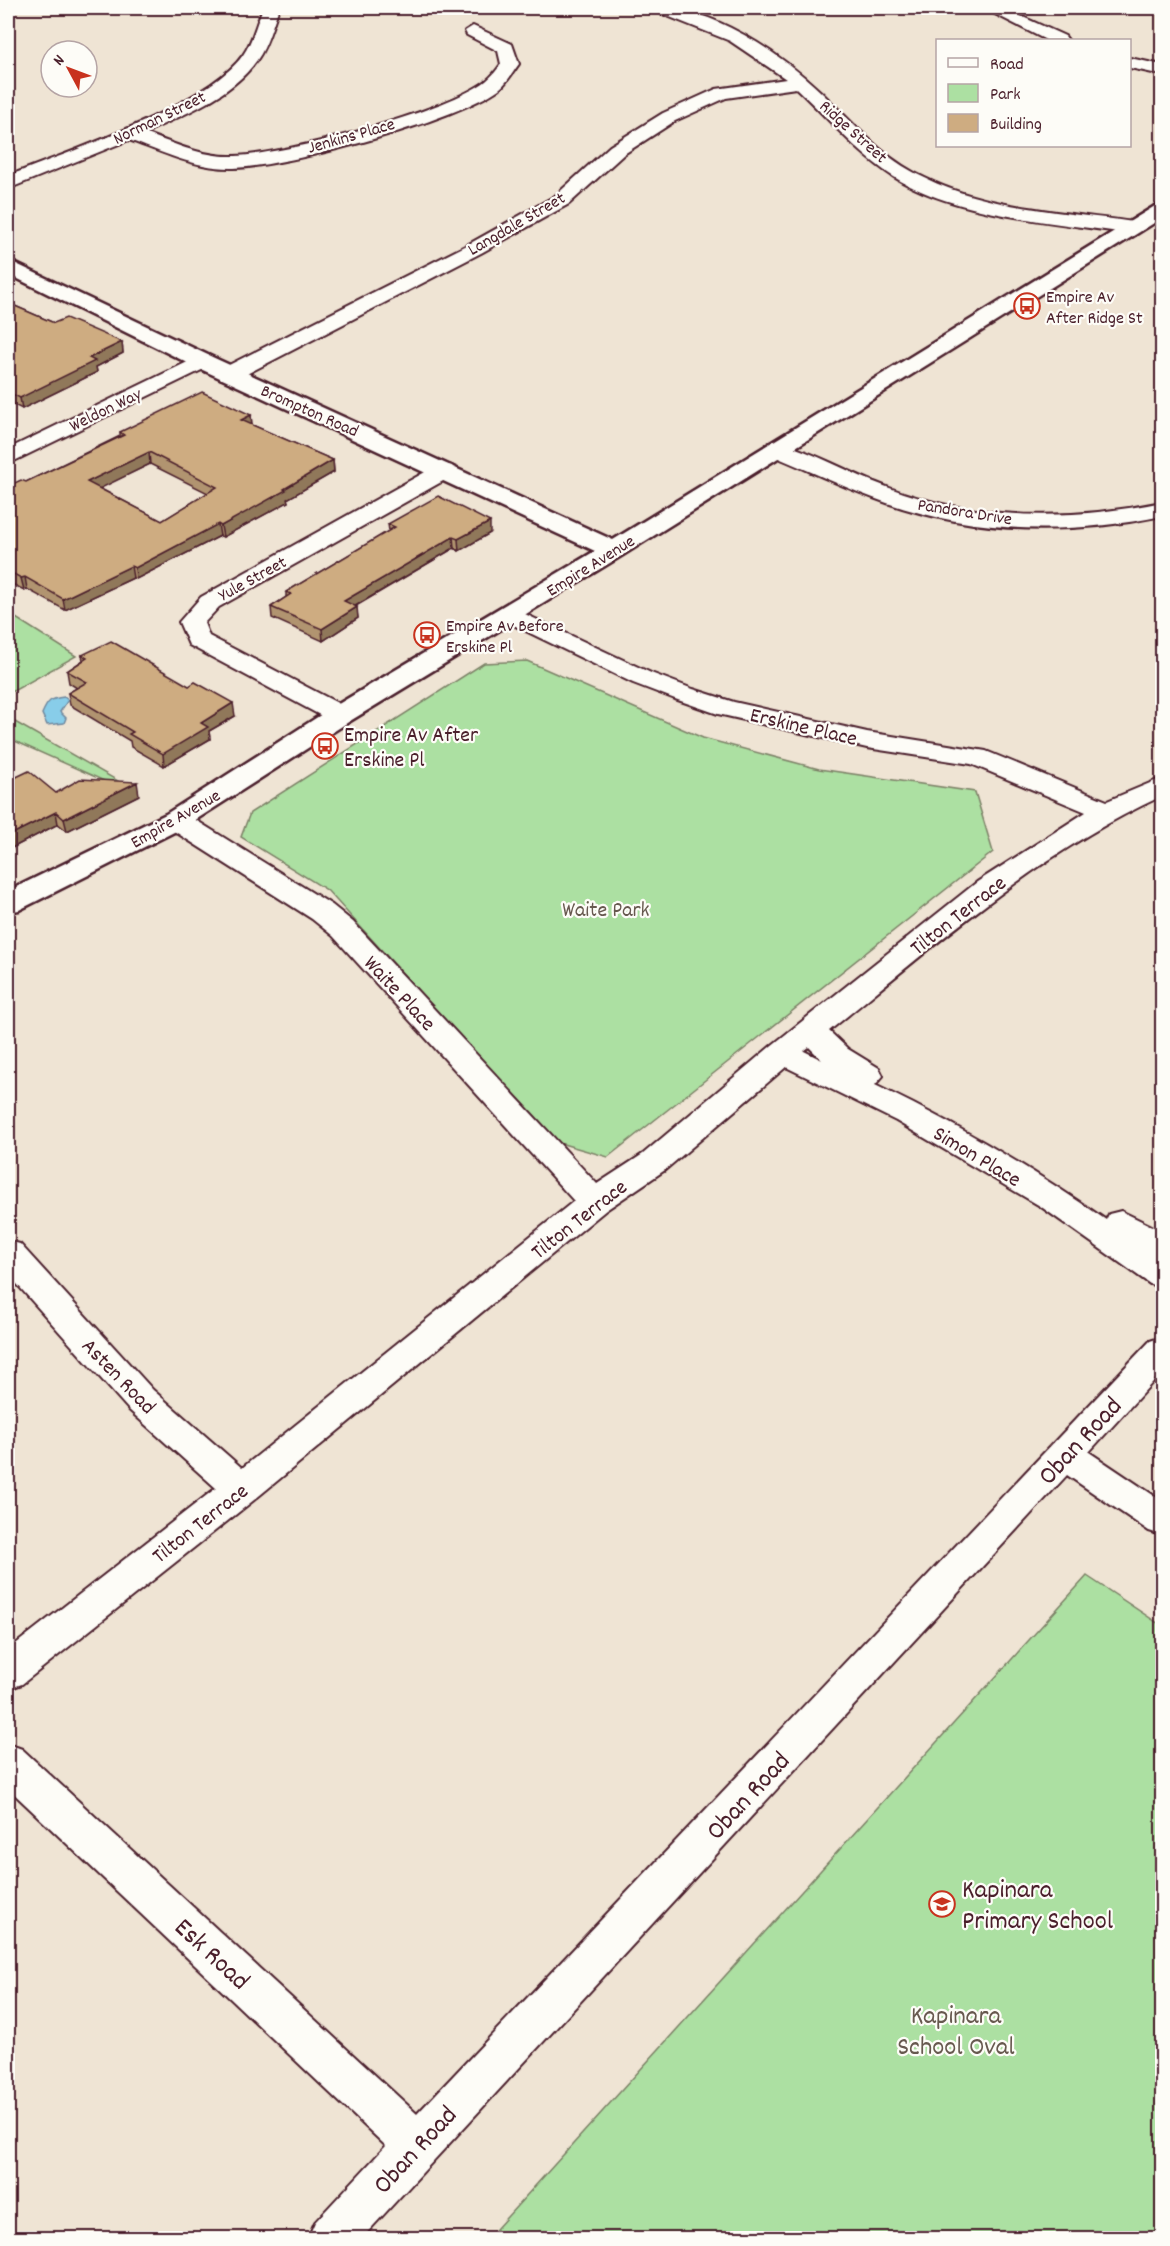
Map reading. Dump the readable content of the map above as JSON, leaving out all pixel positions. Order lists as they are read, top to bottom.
{
  "streets": {
    "street": [
      "Norman Street",
      "Ridge Street",
      "Jenkins Place",
      "Langdale Street",
      "Weldon Way",
      "Brompton Road",
      "Pandora Drive",
      "Empire Avenue",
      "Yule Street",
      "Erskine Place",
      "Tilton Terrace",
      "Waite Place",
      "Simon Place",
      "Asten Road",
      "Oban Road",
      "Esk Road"
    ]
  },
  "crossings": [
    ["Norman Street", "Jenkins Place"],
    ["Ridge Street", "Langdale Street"],
    ["Ridge Street", "Empire Avenue"],
    ["Langdale Street", "Brompton Road"],
    ["Weldon Way", "Brompton Road"],
    ["Brompton Road", "Empire Avenue"],
    ["Brompton Road", "Yule Street"],
    ["Pandora Drive", "Empire Avenue"],
    ["Empire Avenue", "Yule Street"],
    ["Empire Avenue", "Erskine Place"],
    ["Empire Avenue", "Waite Place"],
    ["Erskine Place", "Tilton Terrace"],
    ["Tilton Terrace", "Waite Place"],
    ["Tilton Terrace", "Simon Place"],
    ["Tilton Terrace", "Asten Road"],
    ["Oban Road", "Esk Road"]
  ],
  "parks": ["Waite Park", "Kapinara School Oval"],
  "places": {
    "bus stop": ["Empire Av After Ridge St", "Empire Av Before Erskine Pl", "Empire Av After Erskine Pl"],
    "school or university": ["Kapinara Primary School"]
  },
  "legend": ["Road", "Park", "Building"],
  "north": "top left"
}
